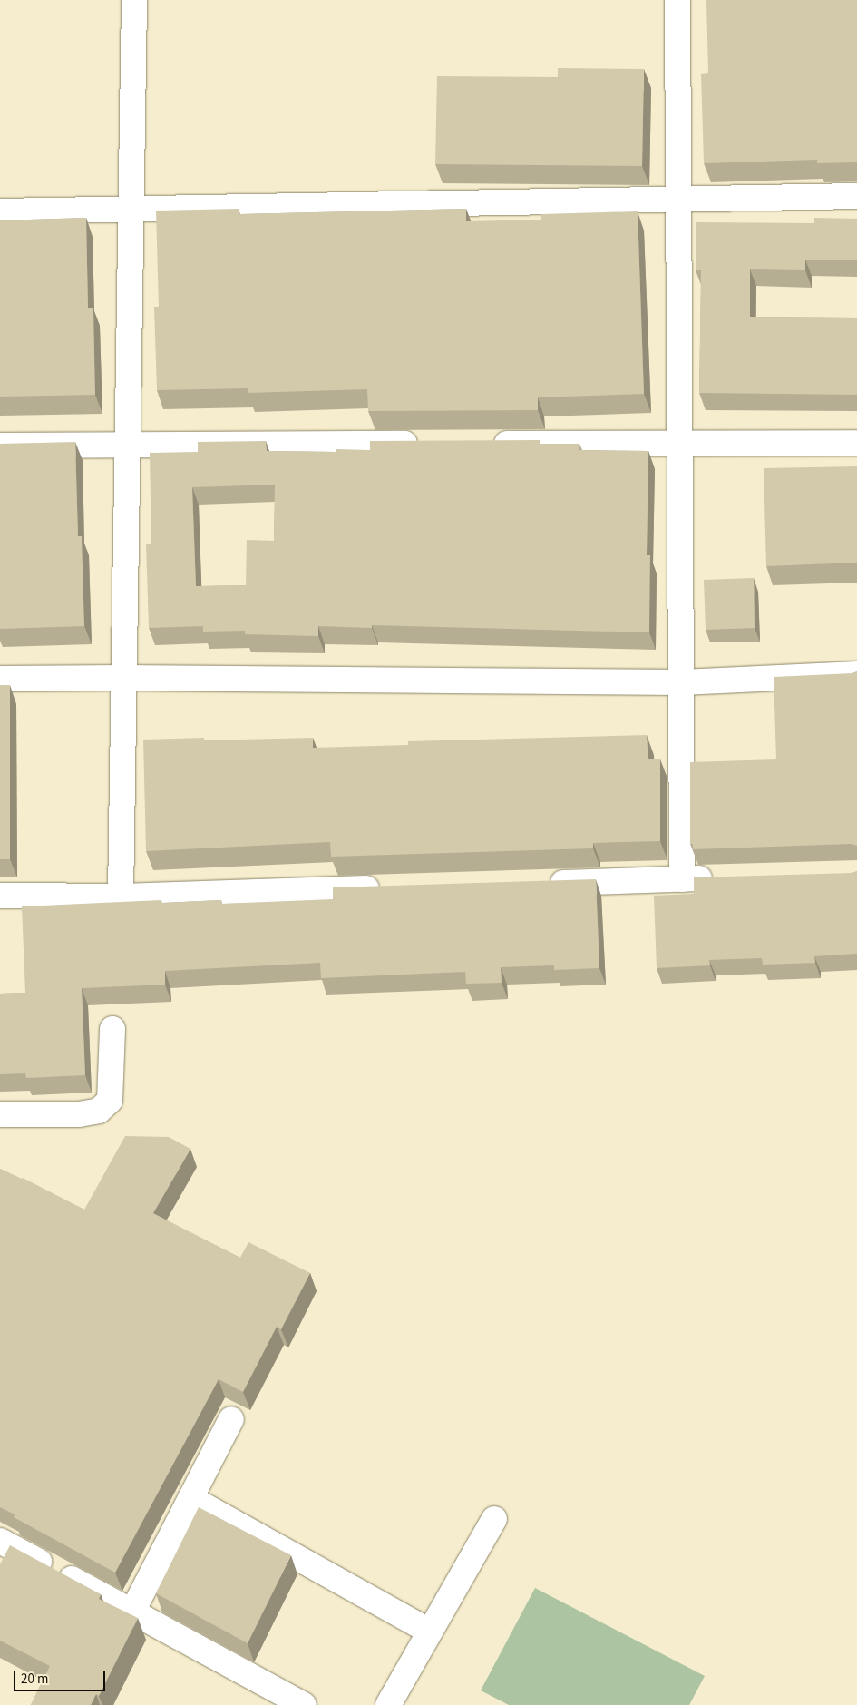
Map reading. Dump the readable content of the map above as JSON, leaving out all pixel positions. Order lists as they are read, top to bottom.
{
  "scale_bar": "20 m"
}
